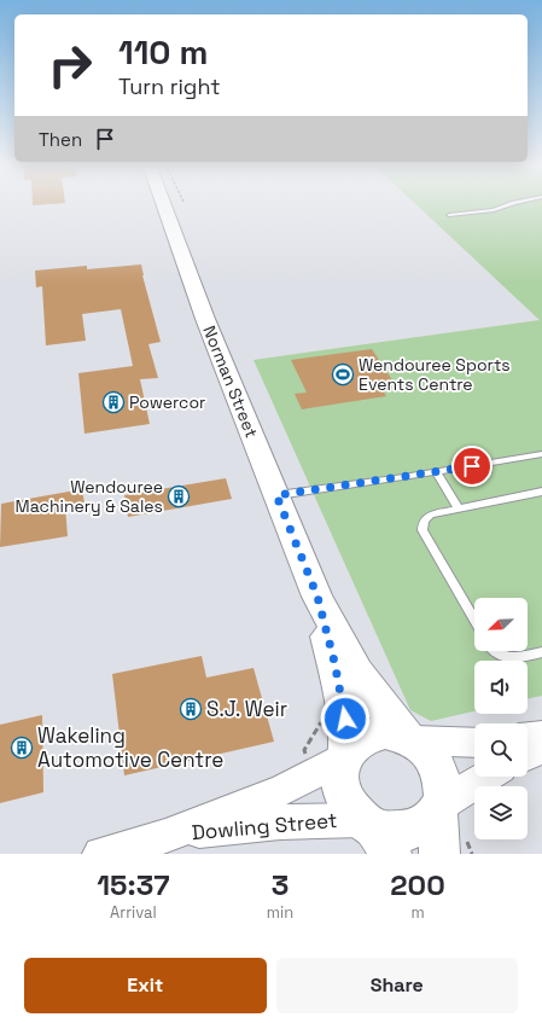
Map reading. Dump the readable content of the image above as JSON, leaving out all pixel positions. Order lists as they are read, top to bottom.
{
  "streets": {
    "main road": ["Norman Street"],
    "street": ["Dowling Street"]
  },
  "crossings": [
    ["Norman Street", "Dowling Street"]
  ],
  "places": {
    "sports": ["Wendouree Sports Events Centre"],
    "building": [
      "Powercor",
      "Wendouree Machinery & Sales",
      "S.J. Weir",
      "Wakeling Automotive Centre"
    ]
  },
  "north": "bottom left",
  "page": {
    "turn": ["110 m", "Turn right"],
    "then": "Then",
    "eta": [
      "15:37",
      "Arrival",
      "3",
      "min",
      "200",
      "m"
    ],
    "buttons": ["Exit", "Share"]
  }
}
